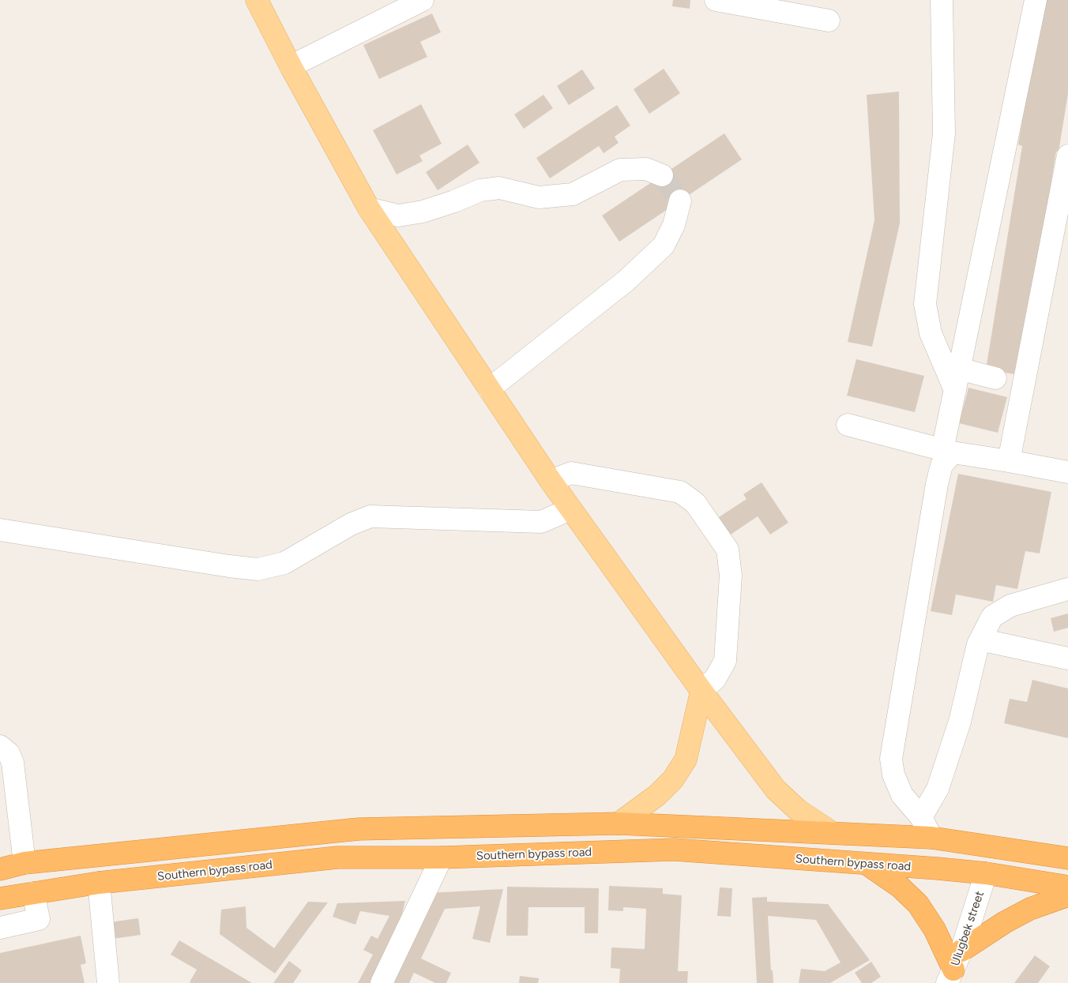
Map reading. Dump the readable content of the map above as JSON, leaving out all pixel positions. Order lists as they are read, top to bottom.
{
  "streets": {
    "highway": ["Southern bypass road"],
    "street": ["Ulugbek street"]
  },
  "crossings": [
    ["Southern bypass road", "Ulugbek street"]
  ]
}
